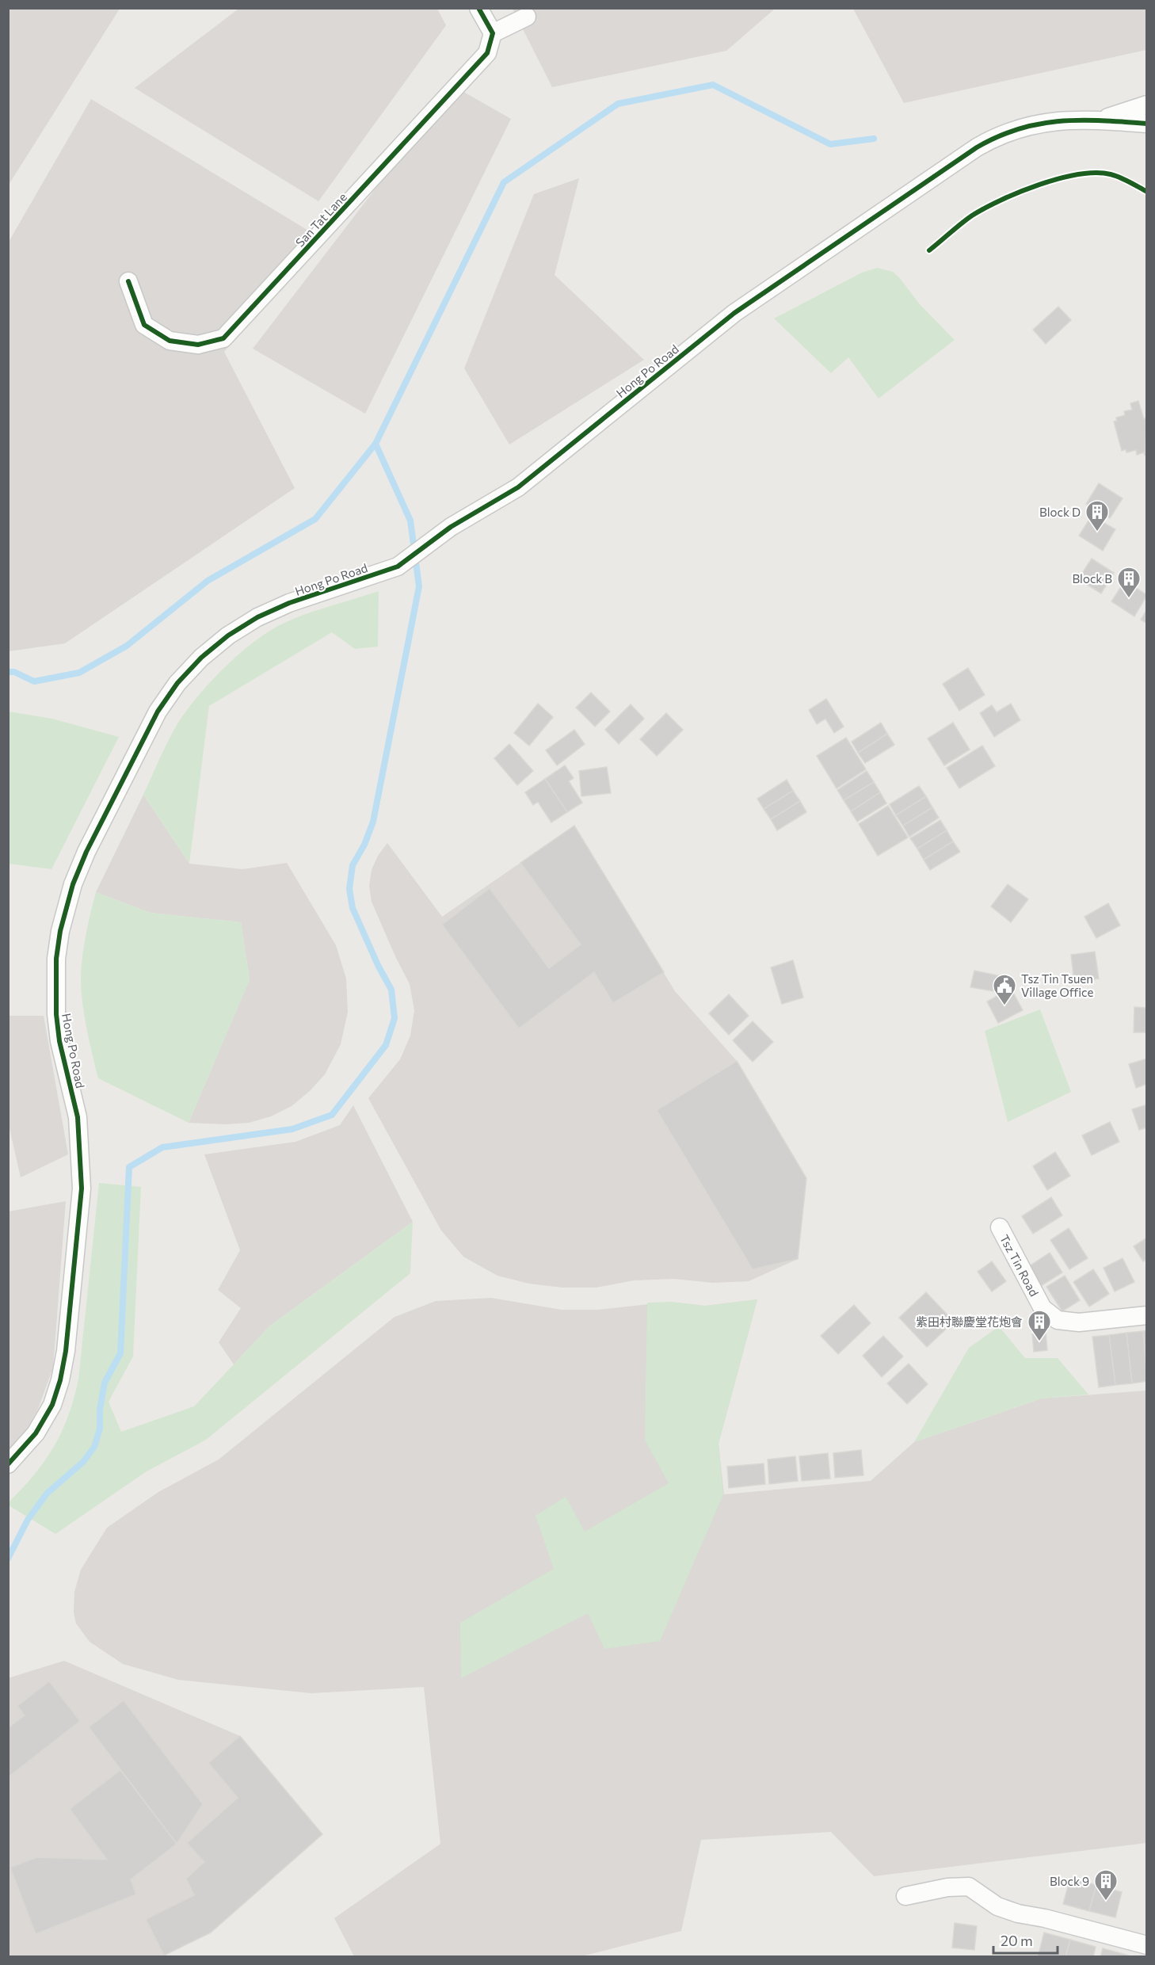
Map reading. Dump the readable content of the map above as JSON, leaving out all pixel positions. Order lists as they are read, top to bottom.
{
  "streets": {
    "street": ["San Tat Lane", "Hong Po Road", "Tsz Tin Road"]
  },
  "places": {
    "building": [
      "Block D",
      "Block B",
      "紫田村聯慶堂花炮會",
      "Block 9"
    ],
    "public building": ["Tsz Tin Tsuen Village Office"]
  },
  "scale_bar": "20 m"
}
